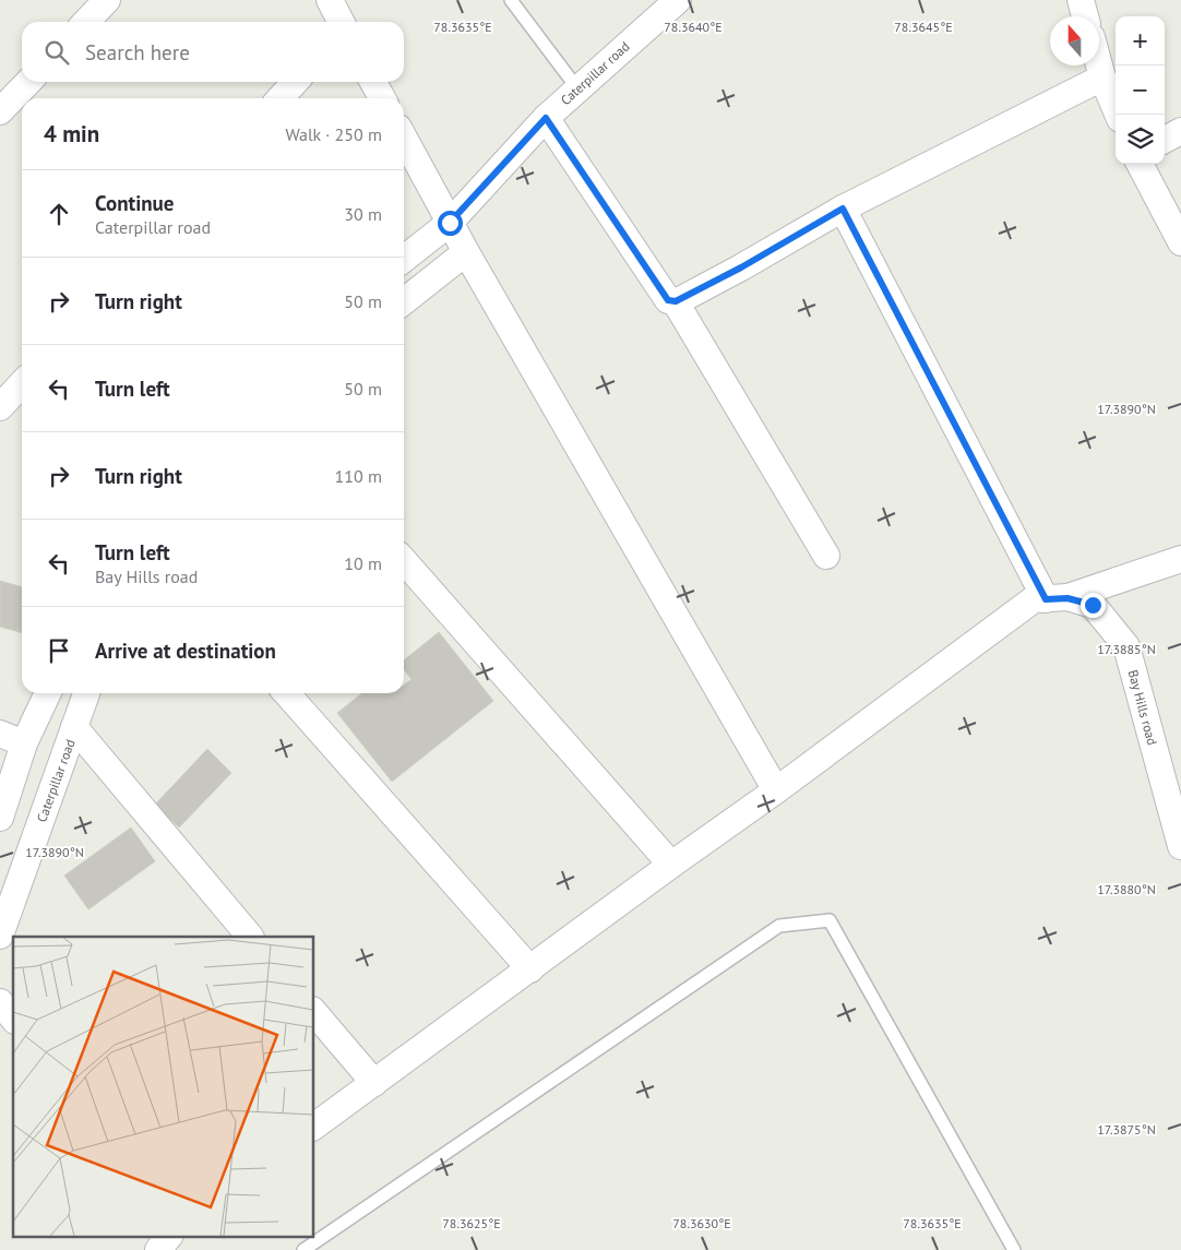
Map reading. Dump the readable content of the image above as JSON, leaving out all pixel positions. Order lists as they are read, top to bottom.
{
  "streets": {
    "street": ["Caterpillar road", "Bay Hills road"]
  },
  "north": "top",
  "page": {
    "map_buttons": ["+", "−"],
    "search": "Search here",
    "heading": ["4 min", "Walk · 250 m"],
    "list": [
      ["Continue", "Caterpillar road", "30 m"],
      ["Turn right", "50 m"],
      ["Turn left", "50 m"],
      ["Turn right", "110 m"],
      ["Turn left", "Bay Hills road", "10 m"],
      "Arrive at destination"
    ]
  },
  "coordinates": [
    "78.3635°E",
    "78.3640°E",
    "78.3645°E",
    "17.3890°N",
    "17.3885°N",
    "17.3880°N",
    "17.3875°N",
    "78.3625°E",
    "78.3630°E"
  ]
}
